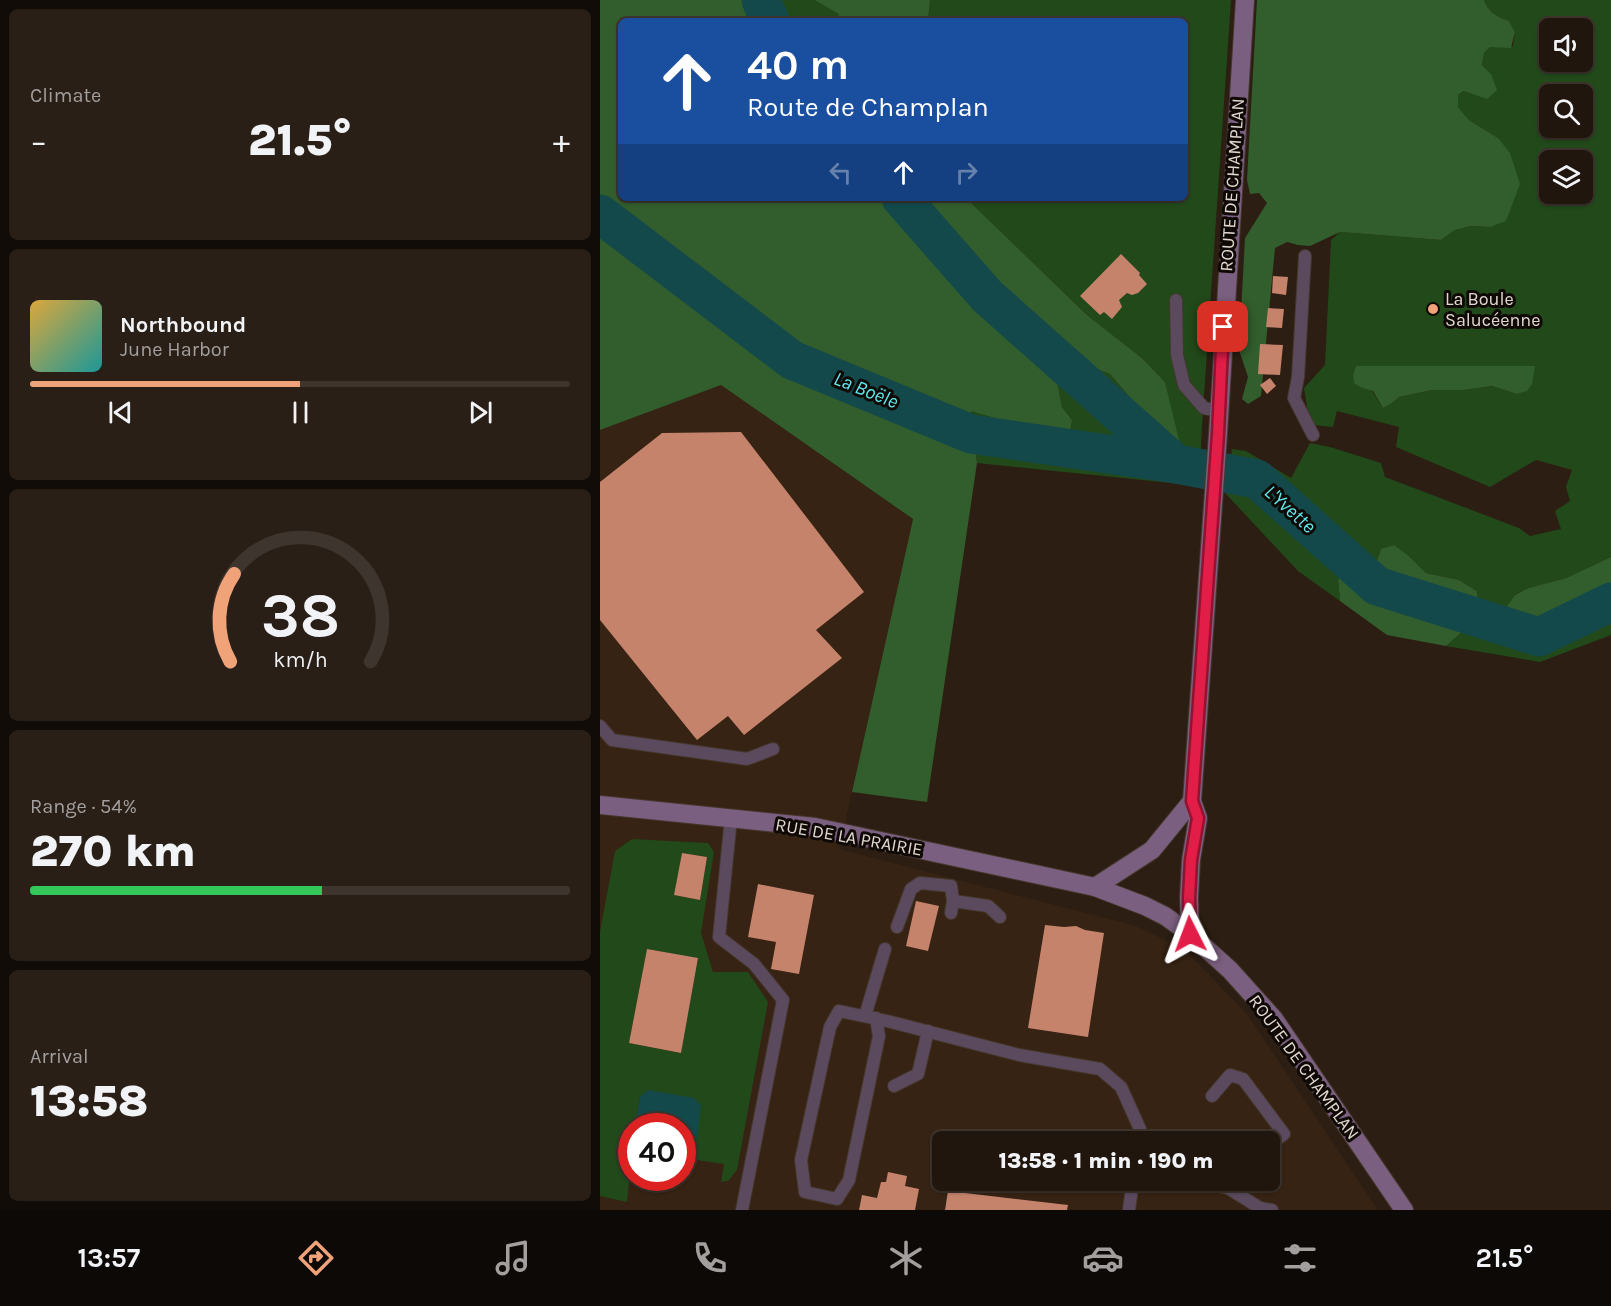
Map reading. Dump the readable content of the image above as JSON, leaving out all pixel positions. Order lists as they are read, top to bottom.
{
  "streets": {
    "street": ["ROUTE DE CHAMPLAN", "RUE DE LA PRAIRIE"]
  },
  "crossings": [
    ["ROUTE DE CHAMPLAN", "RUE DE LA PRAIRIE"]
  ],
  "water": ["La Boële", "L'Yvette"],
  "places": ["La Boule Salucéenne"],
  "page": {
    "tile": [
      "Climate",
      ["Range · 54%", "270 km"],
      ["Arrival", "13:58"]
    ],
    "turn": ["40 m", "Route de Champlan"],
    "heat": ["−", "21.5°", "+"],
    "song": ["Northbound", "June Harbor"],
    "limit": "40",
    "trip": "13:58 · 1 min · 190 m",
    "tabs": ["13:57", "21.5°"],
    "gauge": ["38", "km/h"]
  }
}
